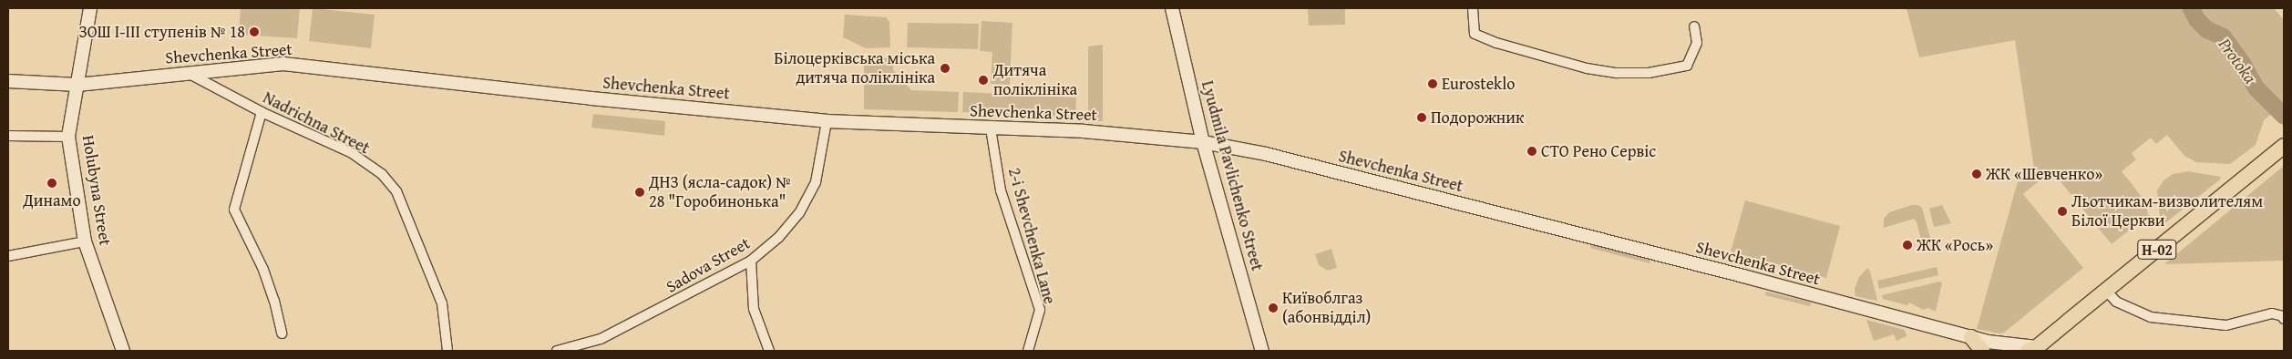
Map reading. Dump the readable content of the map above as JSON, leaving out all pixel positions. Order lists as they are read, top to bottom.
{
  "streets": {
    "main road": ["Н-02"],
    "street": [
      "Shevchenka Street",
      "Nadrichna Street",
      "Lyudmila Pavlichenko Street",
      "Holubyna Street",
      "2-i Shevchenka Lane",
      "Sadova Street"
    ]
  },
  "crossings": [
    ["Shevchenka Street", "Nadrichna Street"],
    ["Shevchenka Street", "Lyudmila Pavlichenko Street"],
    ["Shevchenka Street", "Holubyna Street"],
    ["Shevchenka Street", "2-i Shevchenka Lane"],
    ["Shevchenka Street", "Н-02"],
    ["Shevchenka Street", "Sadova Street"]
  ],
  "water": ["Protoka"],
  "places": [
    "ЗОШ І-ІІІ ступенів № 18",
    "Білоцерківська міська дитяча поліклініка",
    "Дитяча поліклініка",
    "Eurosteklo",
    "Подорожник",
    "СТО Рено Сервіс",
    "ЖК «Шевченко»",
    "Динамо",
    "ДНЗ (ясла-садок) № 28 \"Горобинонька\"",
    "Льотчикам-визволителям Білої Церкви",
    "ЖК «Рось»",
    "Київоблгаз (абонвідділ)"
  ]
}
